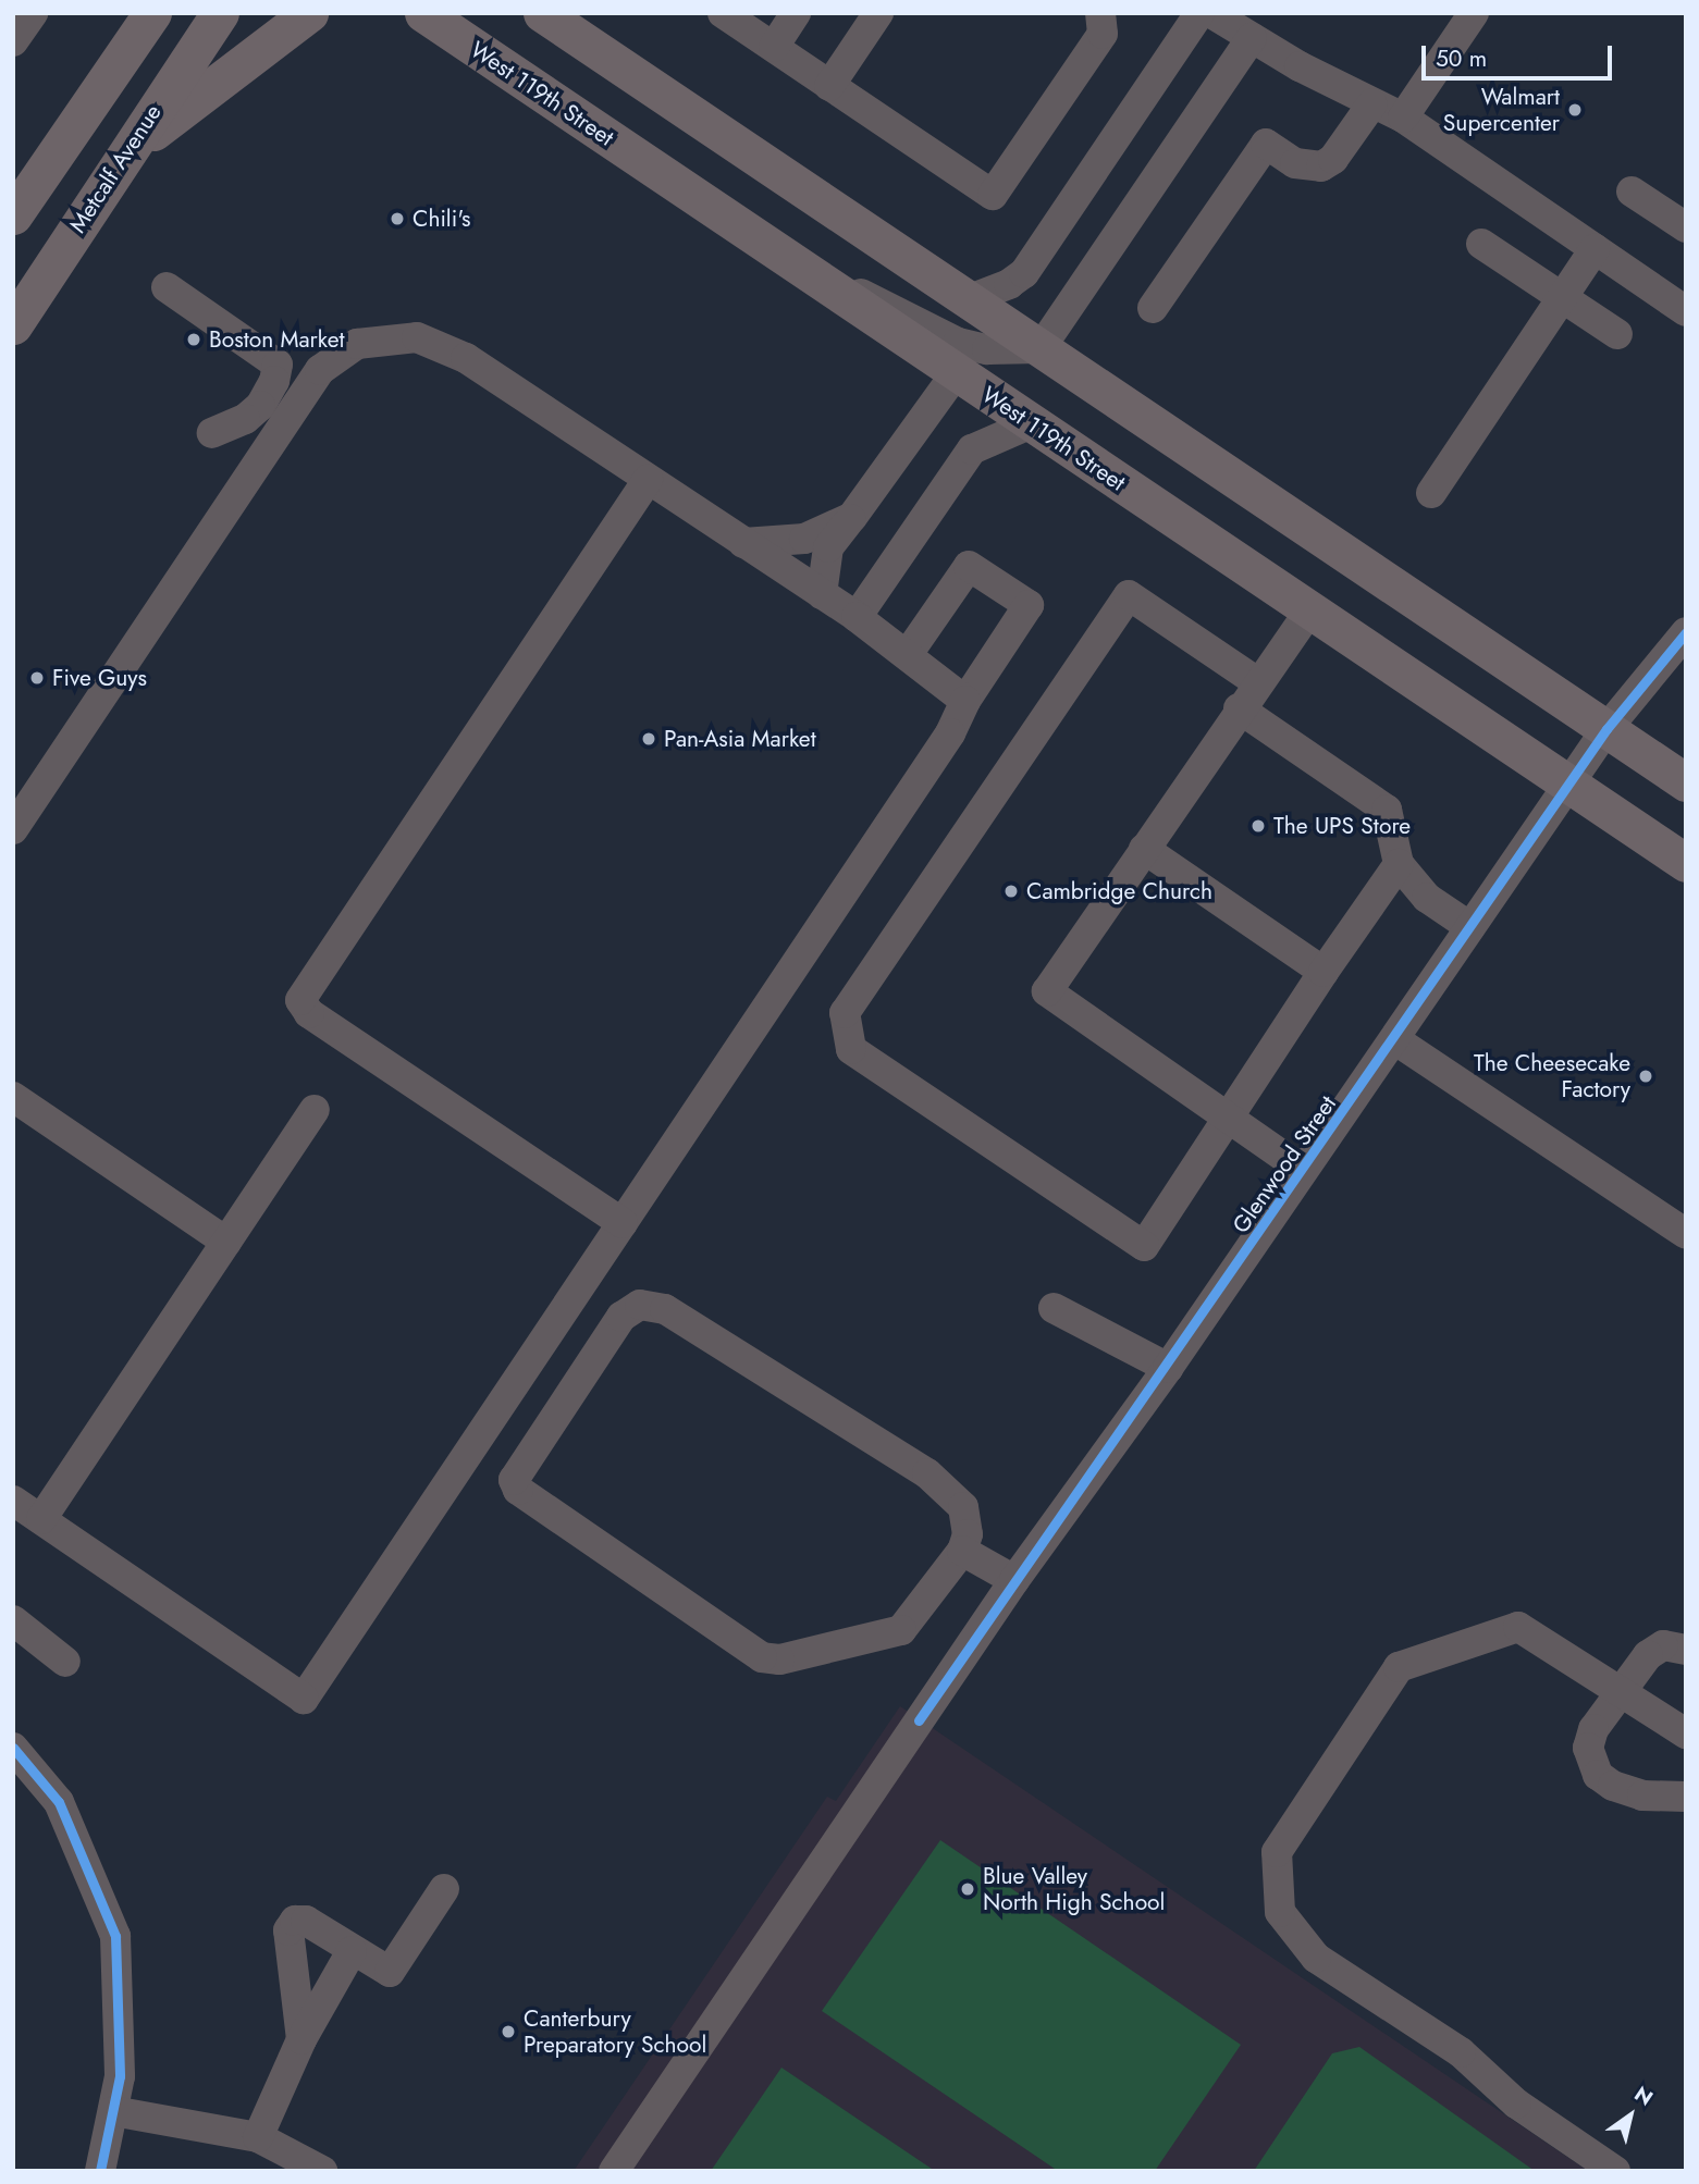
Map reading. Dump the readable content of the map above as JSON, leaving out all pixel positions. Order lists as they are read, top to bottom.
{
  "streets": {
    "main road": ["West 119th Street", "Metcalf Avenue"],
    "street": ["Glenwood Street"]
  },
  "crossings": [
    ["West 119th Street", "Glenwood Street"]
  ],
  "places": [
    "Walmart Supercenter",
    "Chili's",
    "Boston Market",
    "Five Guys",
    "Pan-Asia Market",
    "The UPS Store",
    "Cambridge Church",
    "The Cheesecake Factory",
    "Blue Valley North High School",
    "Canterbury Preparatory School"
  ],
  "scale_bar": "50 m",
  "north": "top right"
}
